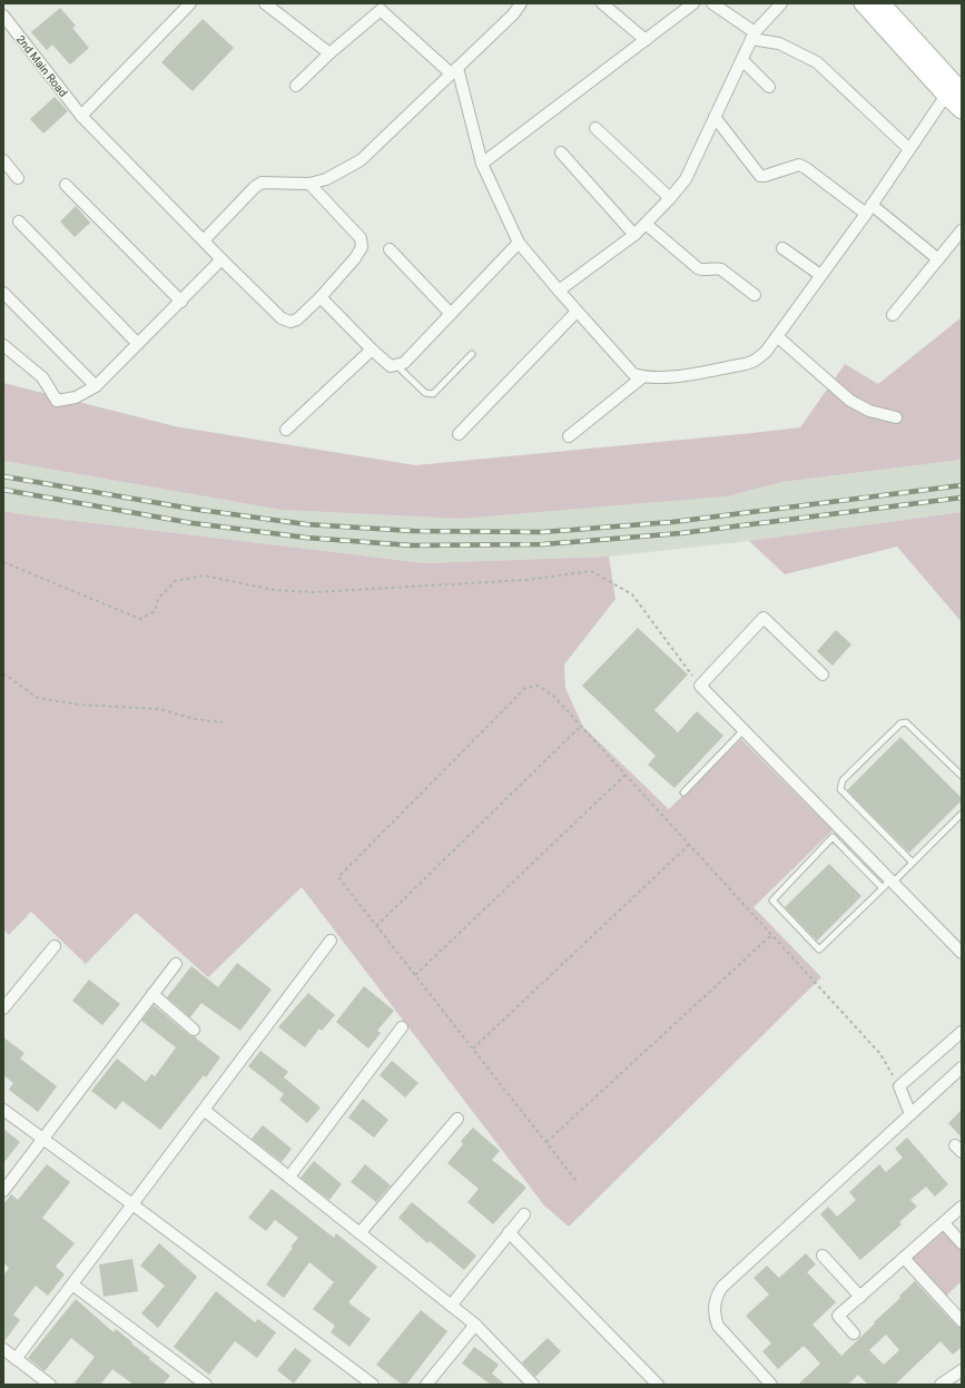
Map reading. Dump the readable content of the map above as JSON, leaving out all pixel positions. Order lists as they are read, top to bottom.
{
  "streets": {
    "street": ["2nd Main Road"]
  }
}
